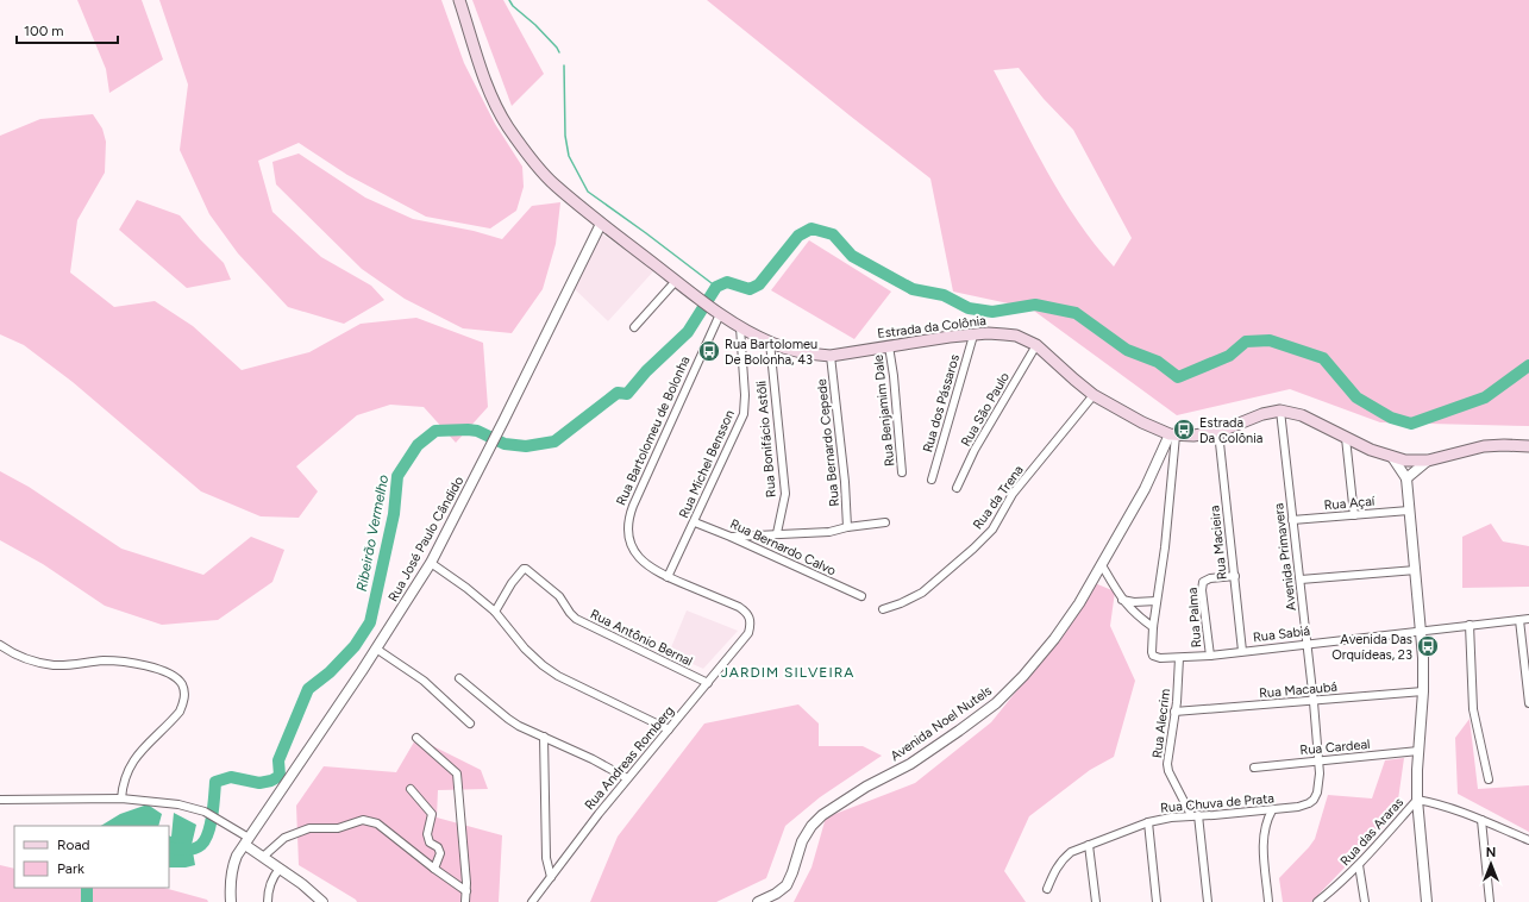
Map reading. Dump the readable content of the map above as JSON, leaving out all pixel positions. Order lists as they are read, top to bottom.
{
  "streets": {
    "main road": ["Estrada da Colônia"],
    "street": [
      "Rua dos Pássaros",
      "Rua São Paulo",
      "Rua Benjamim Dale",
      "Rua Bartolomeu de Bolonha",
      "Rua Bonifácio Astôli",
      "Rua Bernardo Cepede",
      "Rua Michel Bensson",
      "Rua da Trena",
      "Rua Açaí",
      "Rua José Paulo Cândido",
      "Rua Macieira",
      "Rua Bernardo Calvo",
      "Avenida Primavera",
      "Rua Palma",
      "Rua Sabiá",
      "Rua Antônio Bernal",
      "Rua Macaubá",
      "Avenida Noel Nutels",
      "Rua Alecrim",
      "Rua Cardeal",
      "Rua Andreas Romberg",
      "Rua Chuva de Prata",
      "Rua das Araras"
    ]
  },
  "crossings": [
    ["Estrada da Colônia", "Rua dos Pássaros"],
    ["Estrada da Colônia", "Rua São Paulo"],
    ["Estrada da Colônia", "Rua Benjamim Dale"],
    ["Estrada da Colônia", "Rua Bartolomeu de Bolonha"],
    ["Estrada da Colônia", "Rua Bonifácio Astôli"],
    ["Estrada da Colônia", "Rua Bernardo Cepede"],
    ["Estrada da Colônia", "Rua Michel Bensson"],
    ["Estrada da Colônia", "Rua da Trena"],
    ["Estrada da Colônia", "Rua José Paulo Cândido"],
    ["Estrada da Colônia", "Rua Macieira"],
    ["Estrada da Colônia", "Avenida Primavera"],
    ["Estrada da Colônia", "Avenida Noel Nutels"],
    ["Rua Bartolomeu de Bolonha", "Rua Michel Bensson"],
    ["Rua Bartolomeu de Bolonha", "Rua Andreas Romberg"],
    ["Rua Michel Bensson", "Rua Bernardo Calvo"],
    ["Rua Açaí", "Avenida Primavera"],
    ["Rua Macieira", "Rua Palma"],
    ["Rua Macieira", "Rua Sabiá"],
    ["Avenida Primavera", "Rua Sabiá"],
    ["Avenida Primavera", "Rua Macaubá"],
    ["Avenida Primavera", "Rua Cardeal"],
    ["Avenida Primavera", "Rua Chuva de Prata"],
    ["Rua Palma", "Rua Sabiá"],
    ["Rua Sabiá", "Rua Alecrim"],
    ["Rua Antônio Bernal", "Rua Andreas Romberg"],
    ["Rua Macaubá", "Rua Alecrim"],
    ["Rua Alecrim", "Rua Chuva de Prata"]
  ],
  "districts": ["JARDIM SILVEIRA"],
  "water": ["Ribeirão Vermelho"],
  "places": {
    "bus stop": ["Rua Bartolomeu De Bolonha, 43", "Estrada Da Colônia", "Avenida Das Orquídeas, 23"]
  },
  "legend": ["Road", "Park"],
  "scale_bar": "100 m",
  "north": "top"
}
